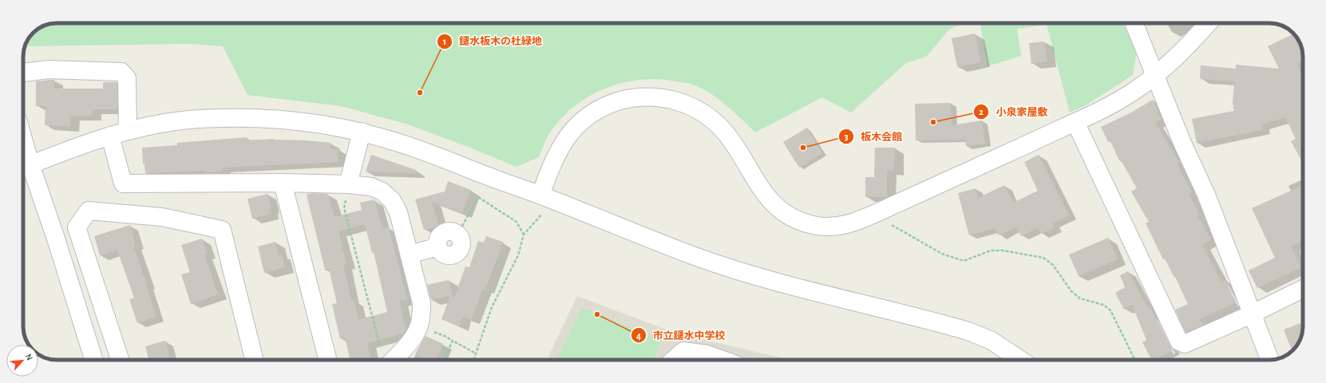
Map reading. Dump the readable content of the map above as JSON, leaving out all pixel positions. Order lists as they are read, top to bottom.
{
  "places": [
    "鑓水板木の杜緑地",
    "小泉家屋敷",
    "板木会館",
    "市立鑓水中学校"
  ],
  "north": "top right"
}
